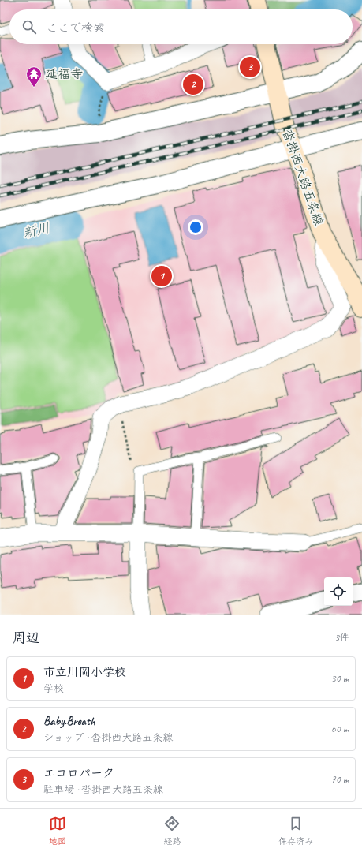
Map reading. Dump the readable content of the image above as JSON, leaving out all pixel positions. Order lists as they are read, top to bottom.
{
  "streets": {
    "main road": ["沓掛西大路五条線"]
  },
  "water": ["新川"],
  "places": {
    "temple": ["延福寺"]
  },
  "page": {
    "search": "ここで検索",
    "pins": ["3", "2", "1"],
    "heading": ["周辺", "3件"],
    "list": [
      {
        "mark": "1",
        "name": "市立川岡小学校",
        "note": "学校",
        "value": "30 m"
      },
      {
        "mark": "2",
        "name": "Baby.Breath",
        "note": "ショップ · 沓掛西大路五条線",
        "value": "60 m"
      },
      {
        "mark": "3",
        "name": "エコロパーク",
        "note": "駐車場 · 沓掛西大路五条線",
        "value": "70 m"
      }
    ],
    "nav": ["地図", "経路", "保存済み"]
  }
}
